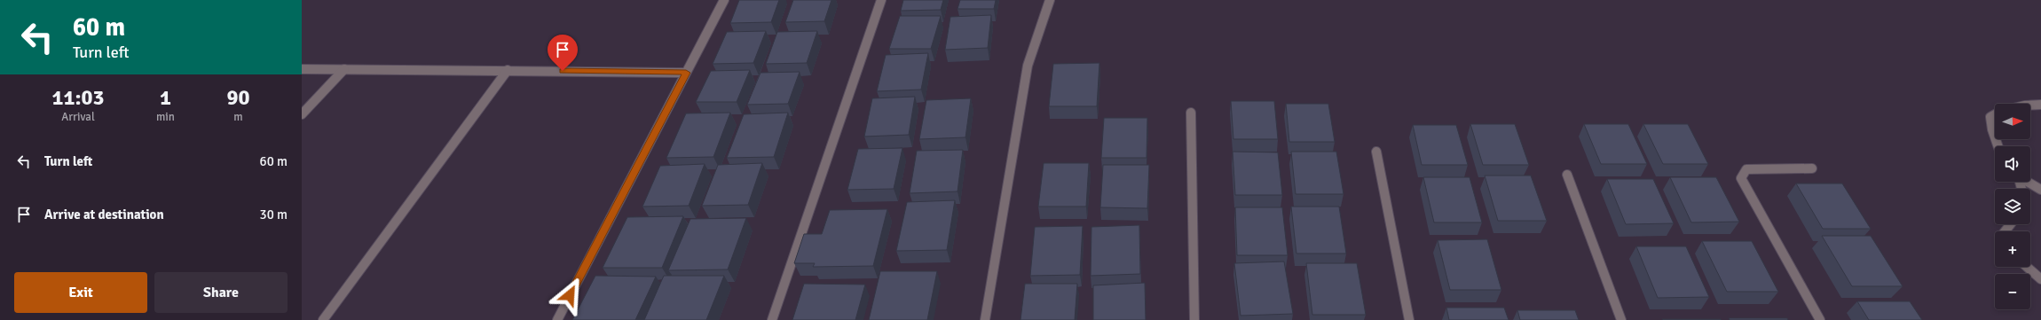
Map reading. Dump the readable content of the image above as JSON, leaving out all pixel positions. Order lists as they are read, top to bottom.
{
  "north": "right",
  "page": {
    "turn": ["60 m", "Turn left"],
    "eta": [
      "11:03",
      "Arrival",
      "1",
      "min",
      "90",
      "m"
    ],
    "map_buttons": ["+", "−"],
    "list": [
      {
        "name": "Turn left",
        "value": "60 m"
      },
      {
        "name": "Arrive at destination",
        "value": "30 m"
      }
    ],
    "buttons": ["Exit", "Share"]
  }
}
